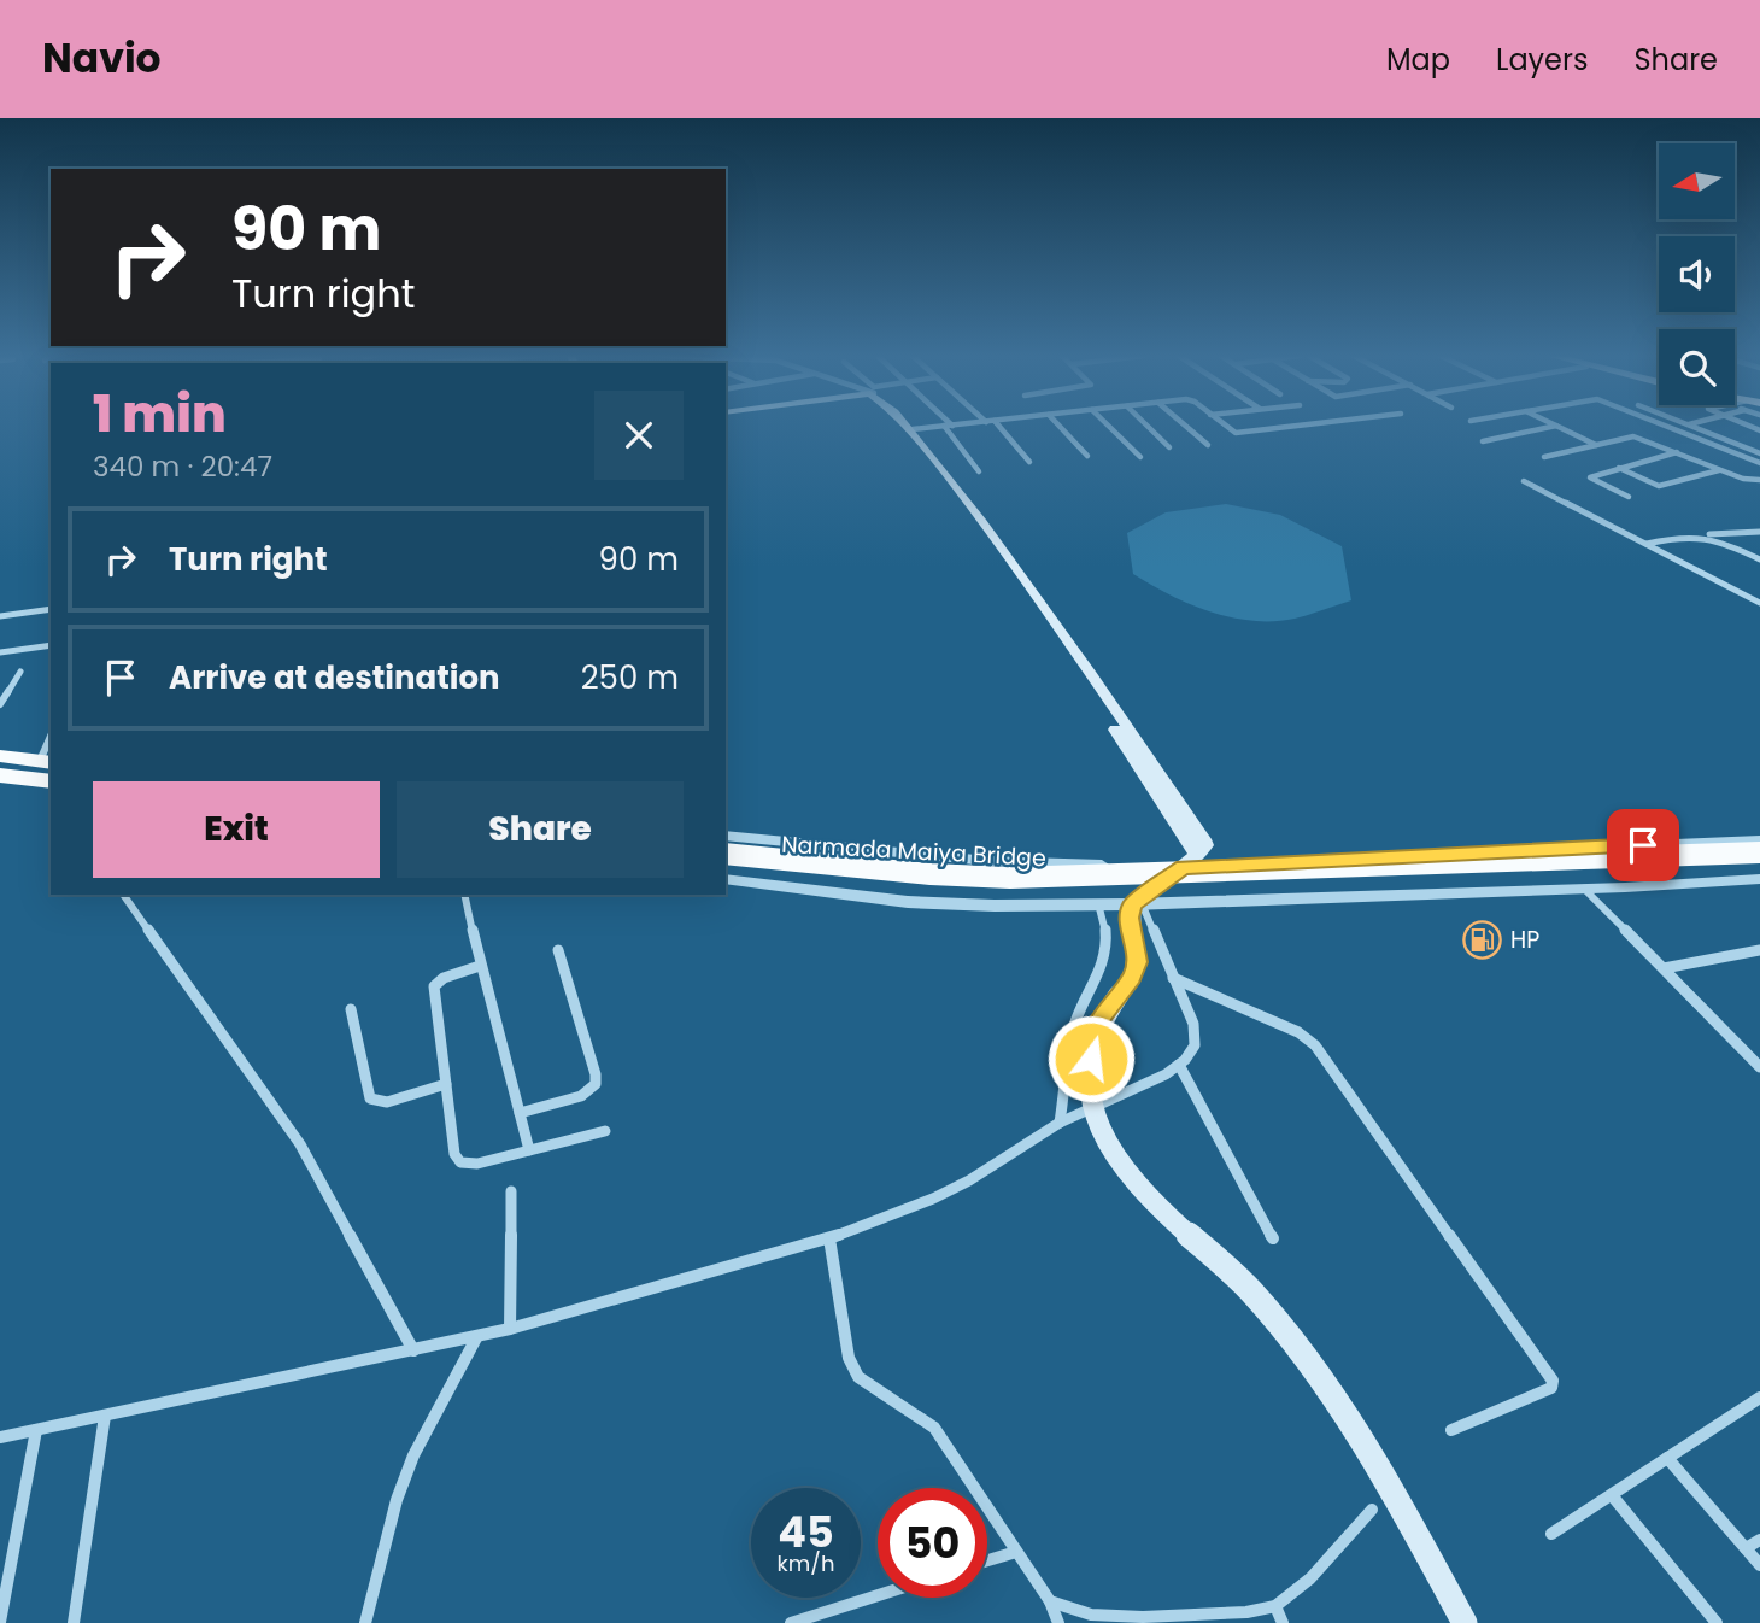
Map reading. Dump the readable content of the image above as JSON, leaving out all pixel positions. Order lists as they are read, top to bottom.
{
  "streets": {
    "highway": ["Narmada Maiya Bridge"]
  },
  "places": {
    "fuel station": ["HP"]
  },
  "north": "left",
  "page": {
    "header": "Navio",
    "nav": ["Map", "Layers", "Share"],
    "turn": ["90 m", "Turn right"],
    "heading": ["1 min", "340 m · 20:47"],
    "list": [
      {
        "name": "Turn right",
        "value": "90 m"
      },
      {
        "name": "Arrive at destination",
        "value": "250 m"
      }
    ],
    "buttons": ["Exit", "Share"],
    "speed": "45 km/h",
    "limit": "50"
  }
}
